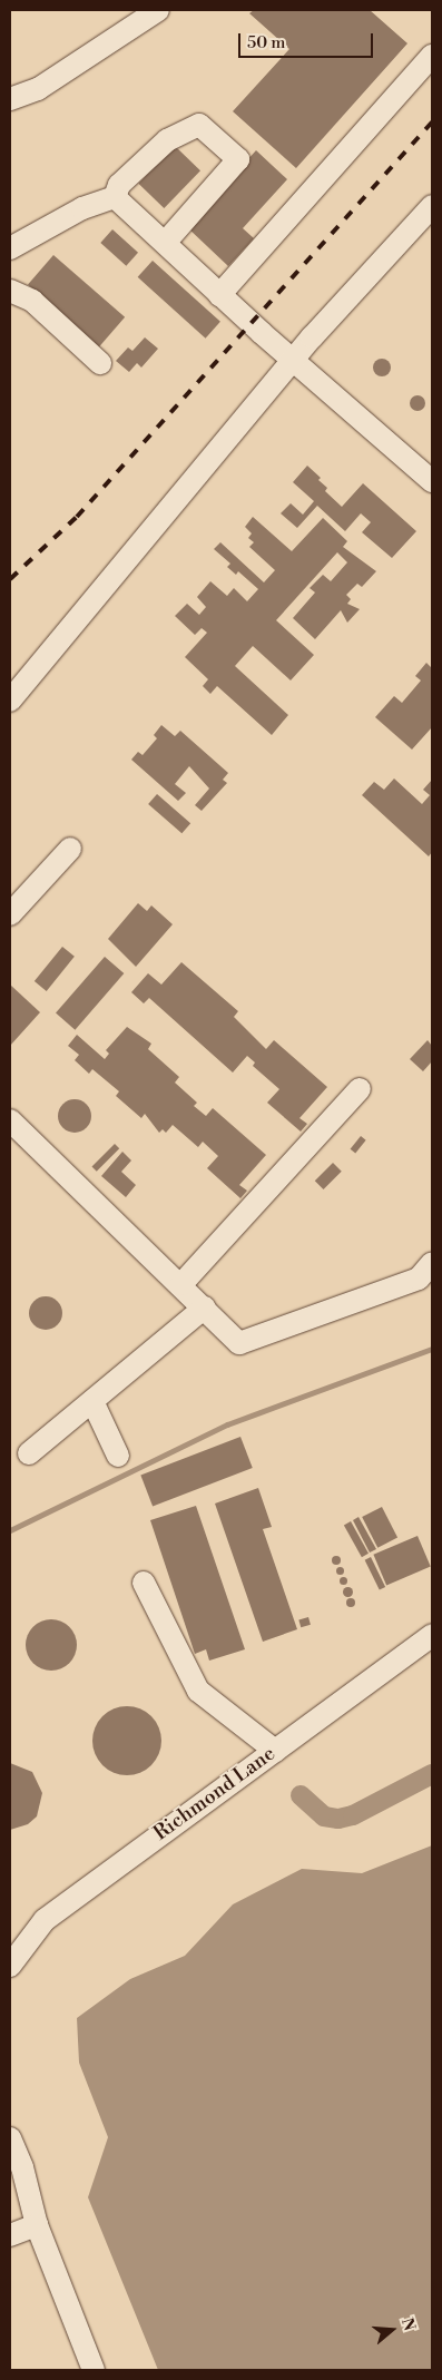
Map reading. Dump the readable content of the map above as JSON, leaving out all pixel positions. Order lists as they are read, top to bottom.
{
  "streets": {
    "lane": ["Richmond Lane"]
  },
  "scale_bar": "50 m",
  "north": "right"
}
